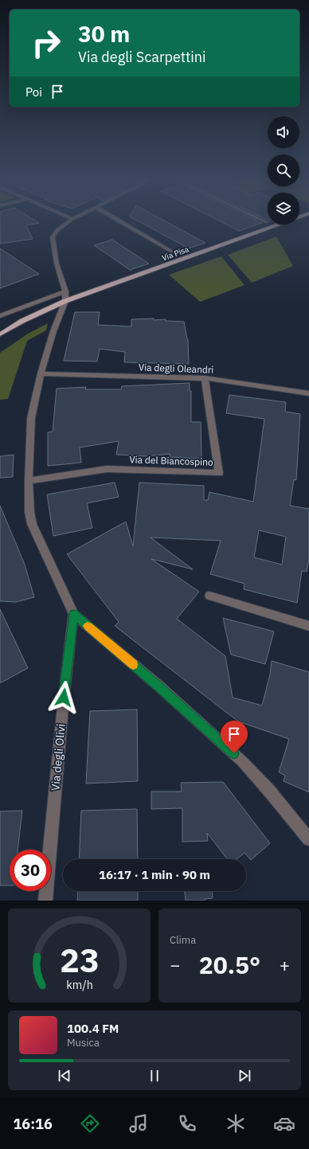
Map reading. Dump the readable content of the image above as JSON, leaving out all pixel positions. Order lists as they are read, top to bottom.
{
  "streets": {
    "main road": ["Via Pisa"],
    "street": ["Via degli Oleandri", "Via del Biancospino", "Via degli Olivi"]
  },
  "crossings": [
    ["Via degli Oleandri", "Via del Biancospino"]
  ],
  "page": {
    "turn": ["30 m", "Via degli Scarpettini"],
    "then": "Poi",
    "limit": "30",
    "trip": "16:17 · 1 min · 90 m",
    "tile": "Clima",
    "heat": ["−", "20.5°", "+"],
    "song": ["100.4 FM", "Musica"],
    "tabs": "16:16",
    "gauge": ["23", "km/h"]
  }
}
